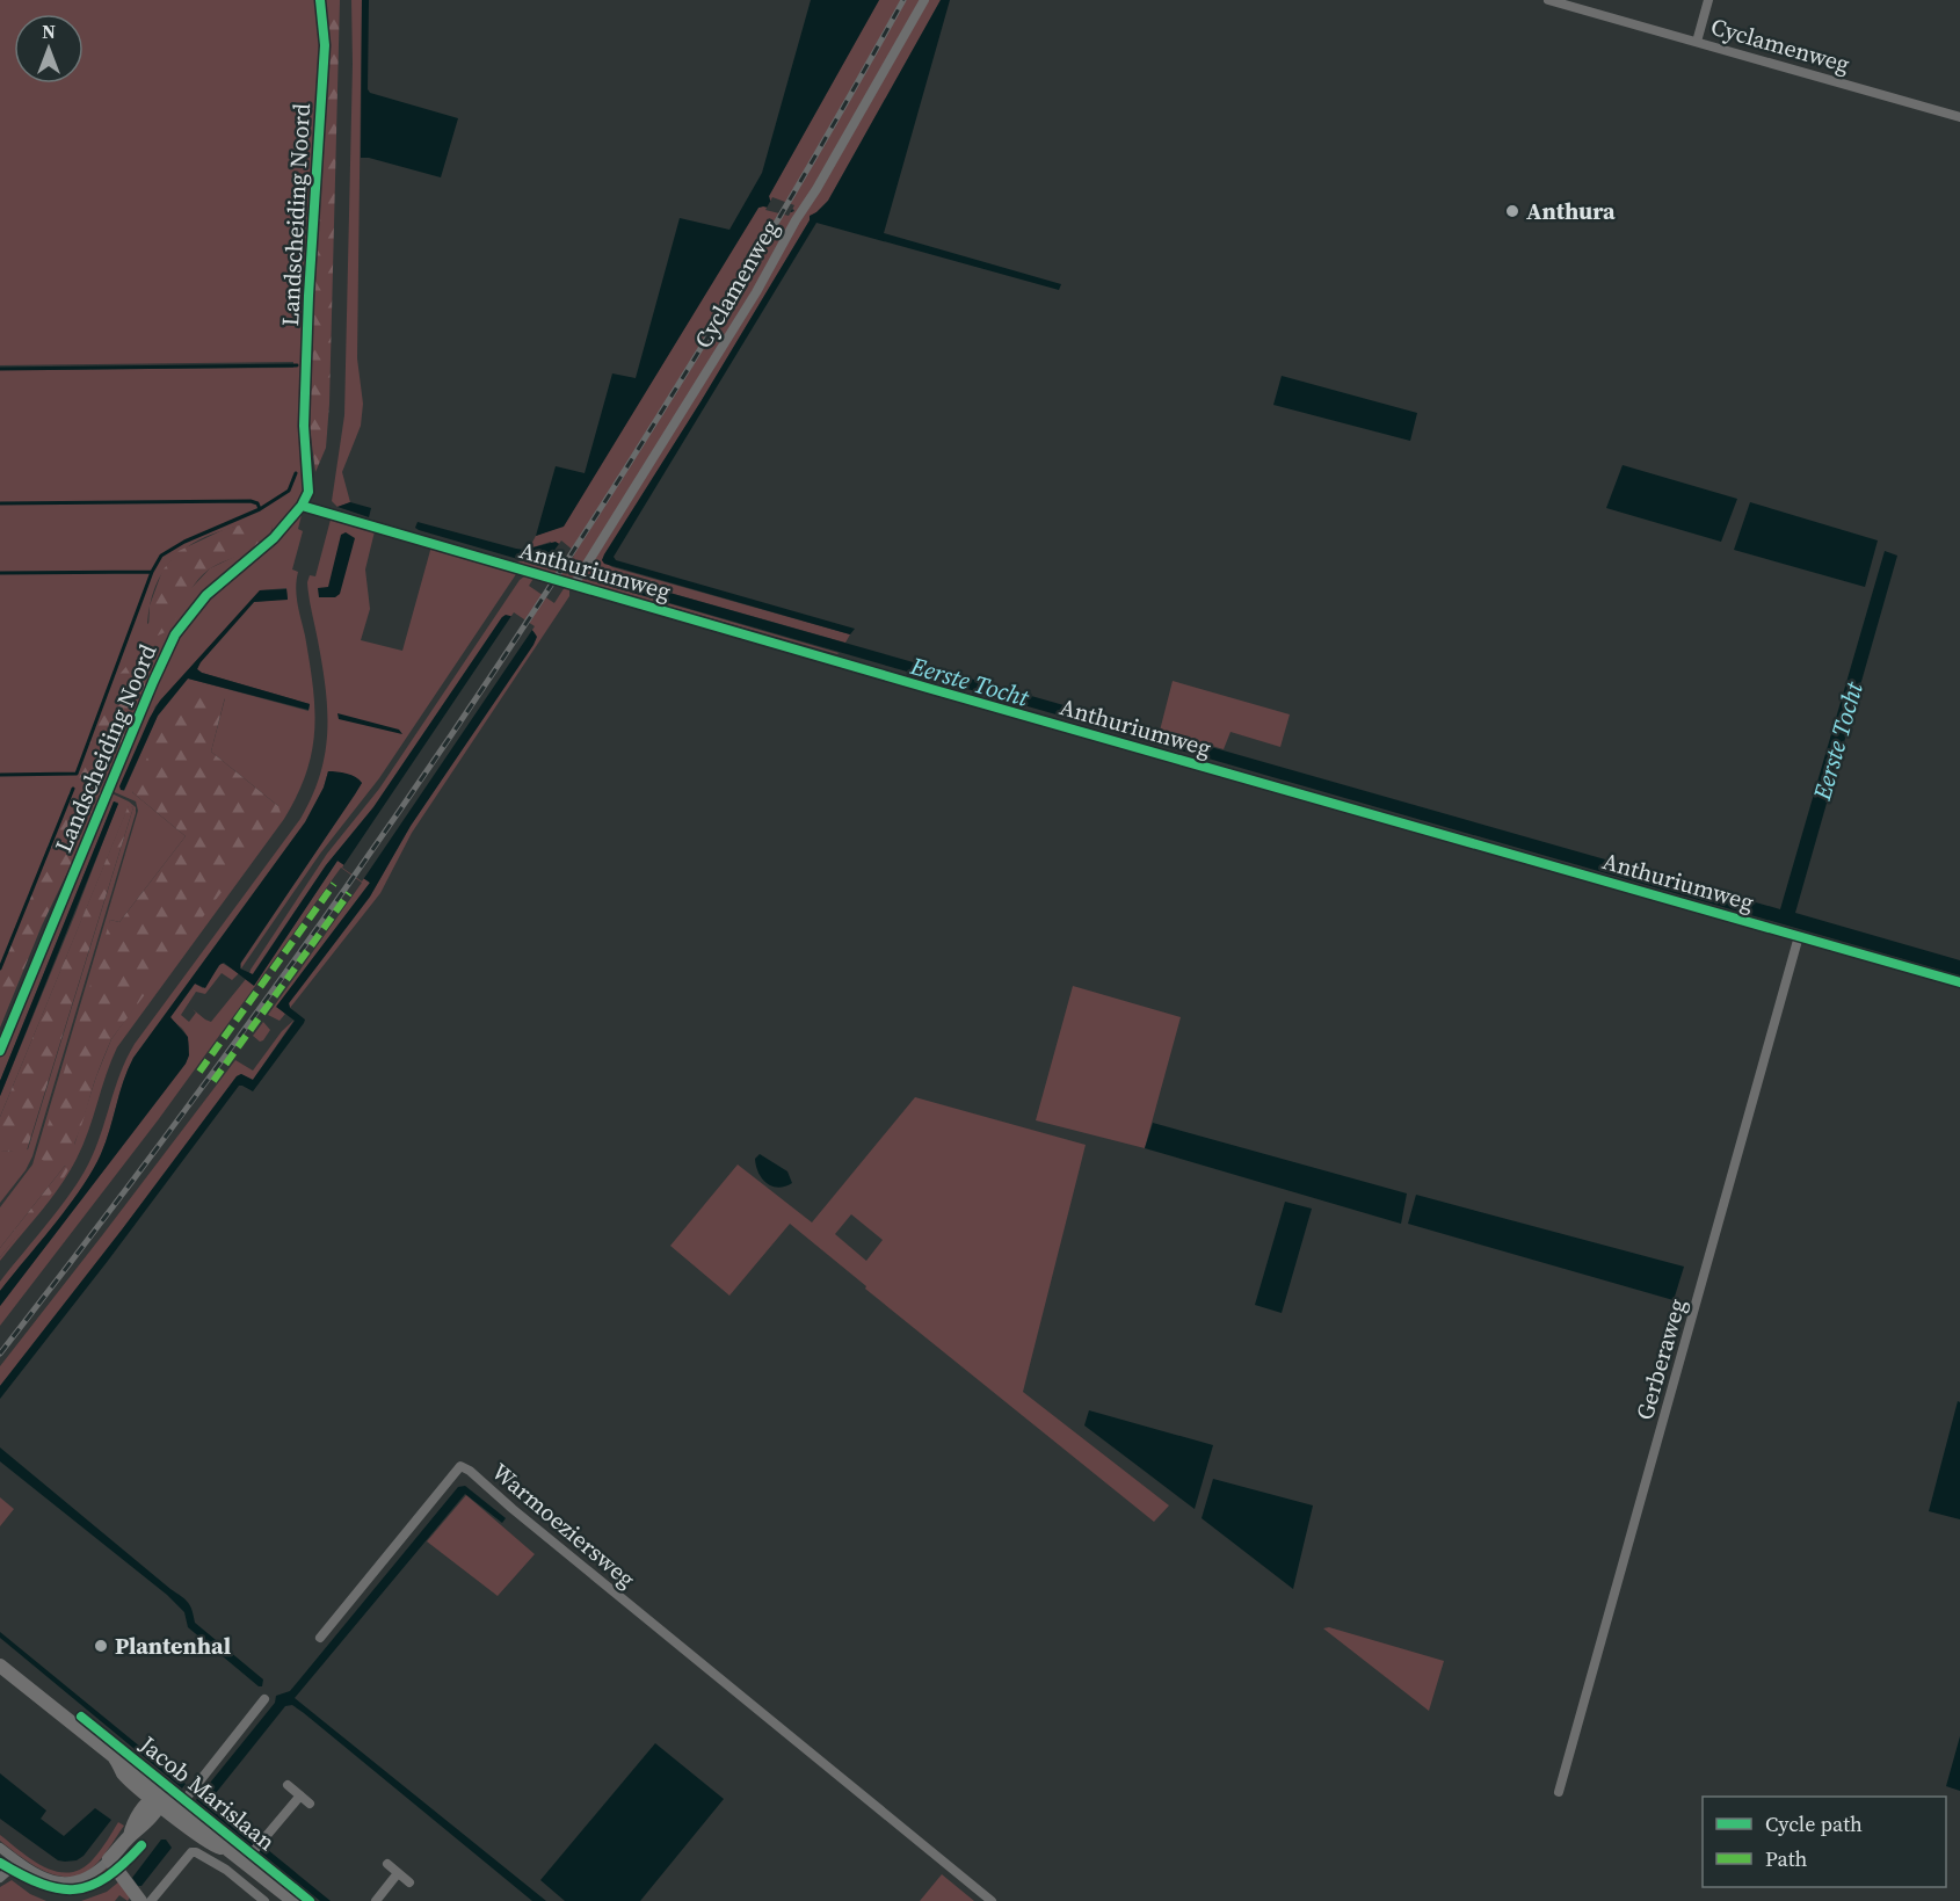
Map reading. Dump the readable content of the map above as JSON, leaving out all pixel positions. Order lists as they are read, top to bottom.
{
  "streets": {
    "main road": ["Jacob Marislaan"],
    "street": [
      "Cyclamenweg",
      "Anthuriumweg",
      "Gerberaweg",
      "Warmoeziersweg"
    ],
    "cycle path": ["Landscheiding Noord"]
  },
  "crossings": [
    ["Cyclamenweg", "Anthuriumweg"],
    ["Anthuriumweg", "Gerberaweg"]
  ],
  "water": ["Eerste Tocht"],
  "places": ["Anthura", "Plantenhal"],
  "legend": ["Cycle path", "Path"],
  "north": "top"
}
